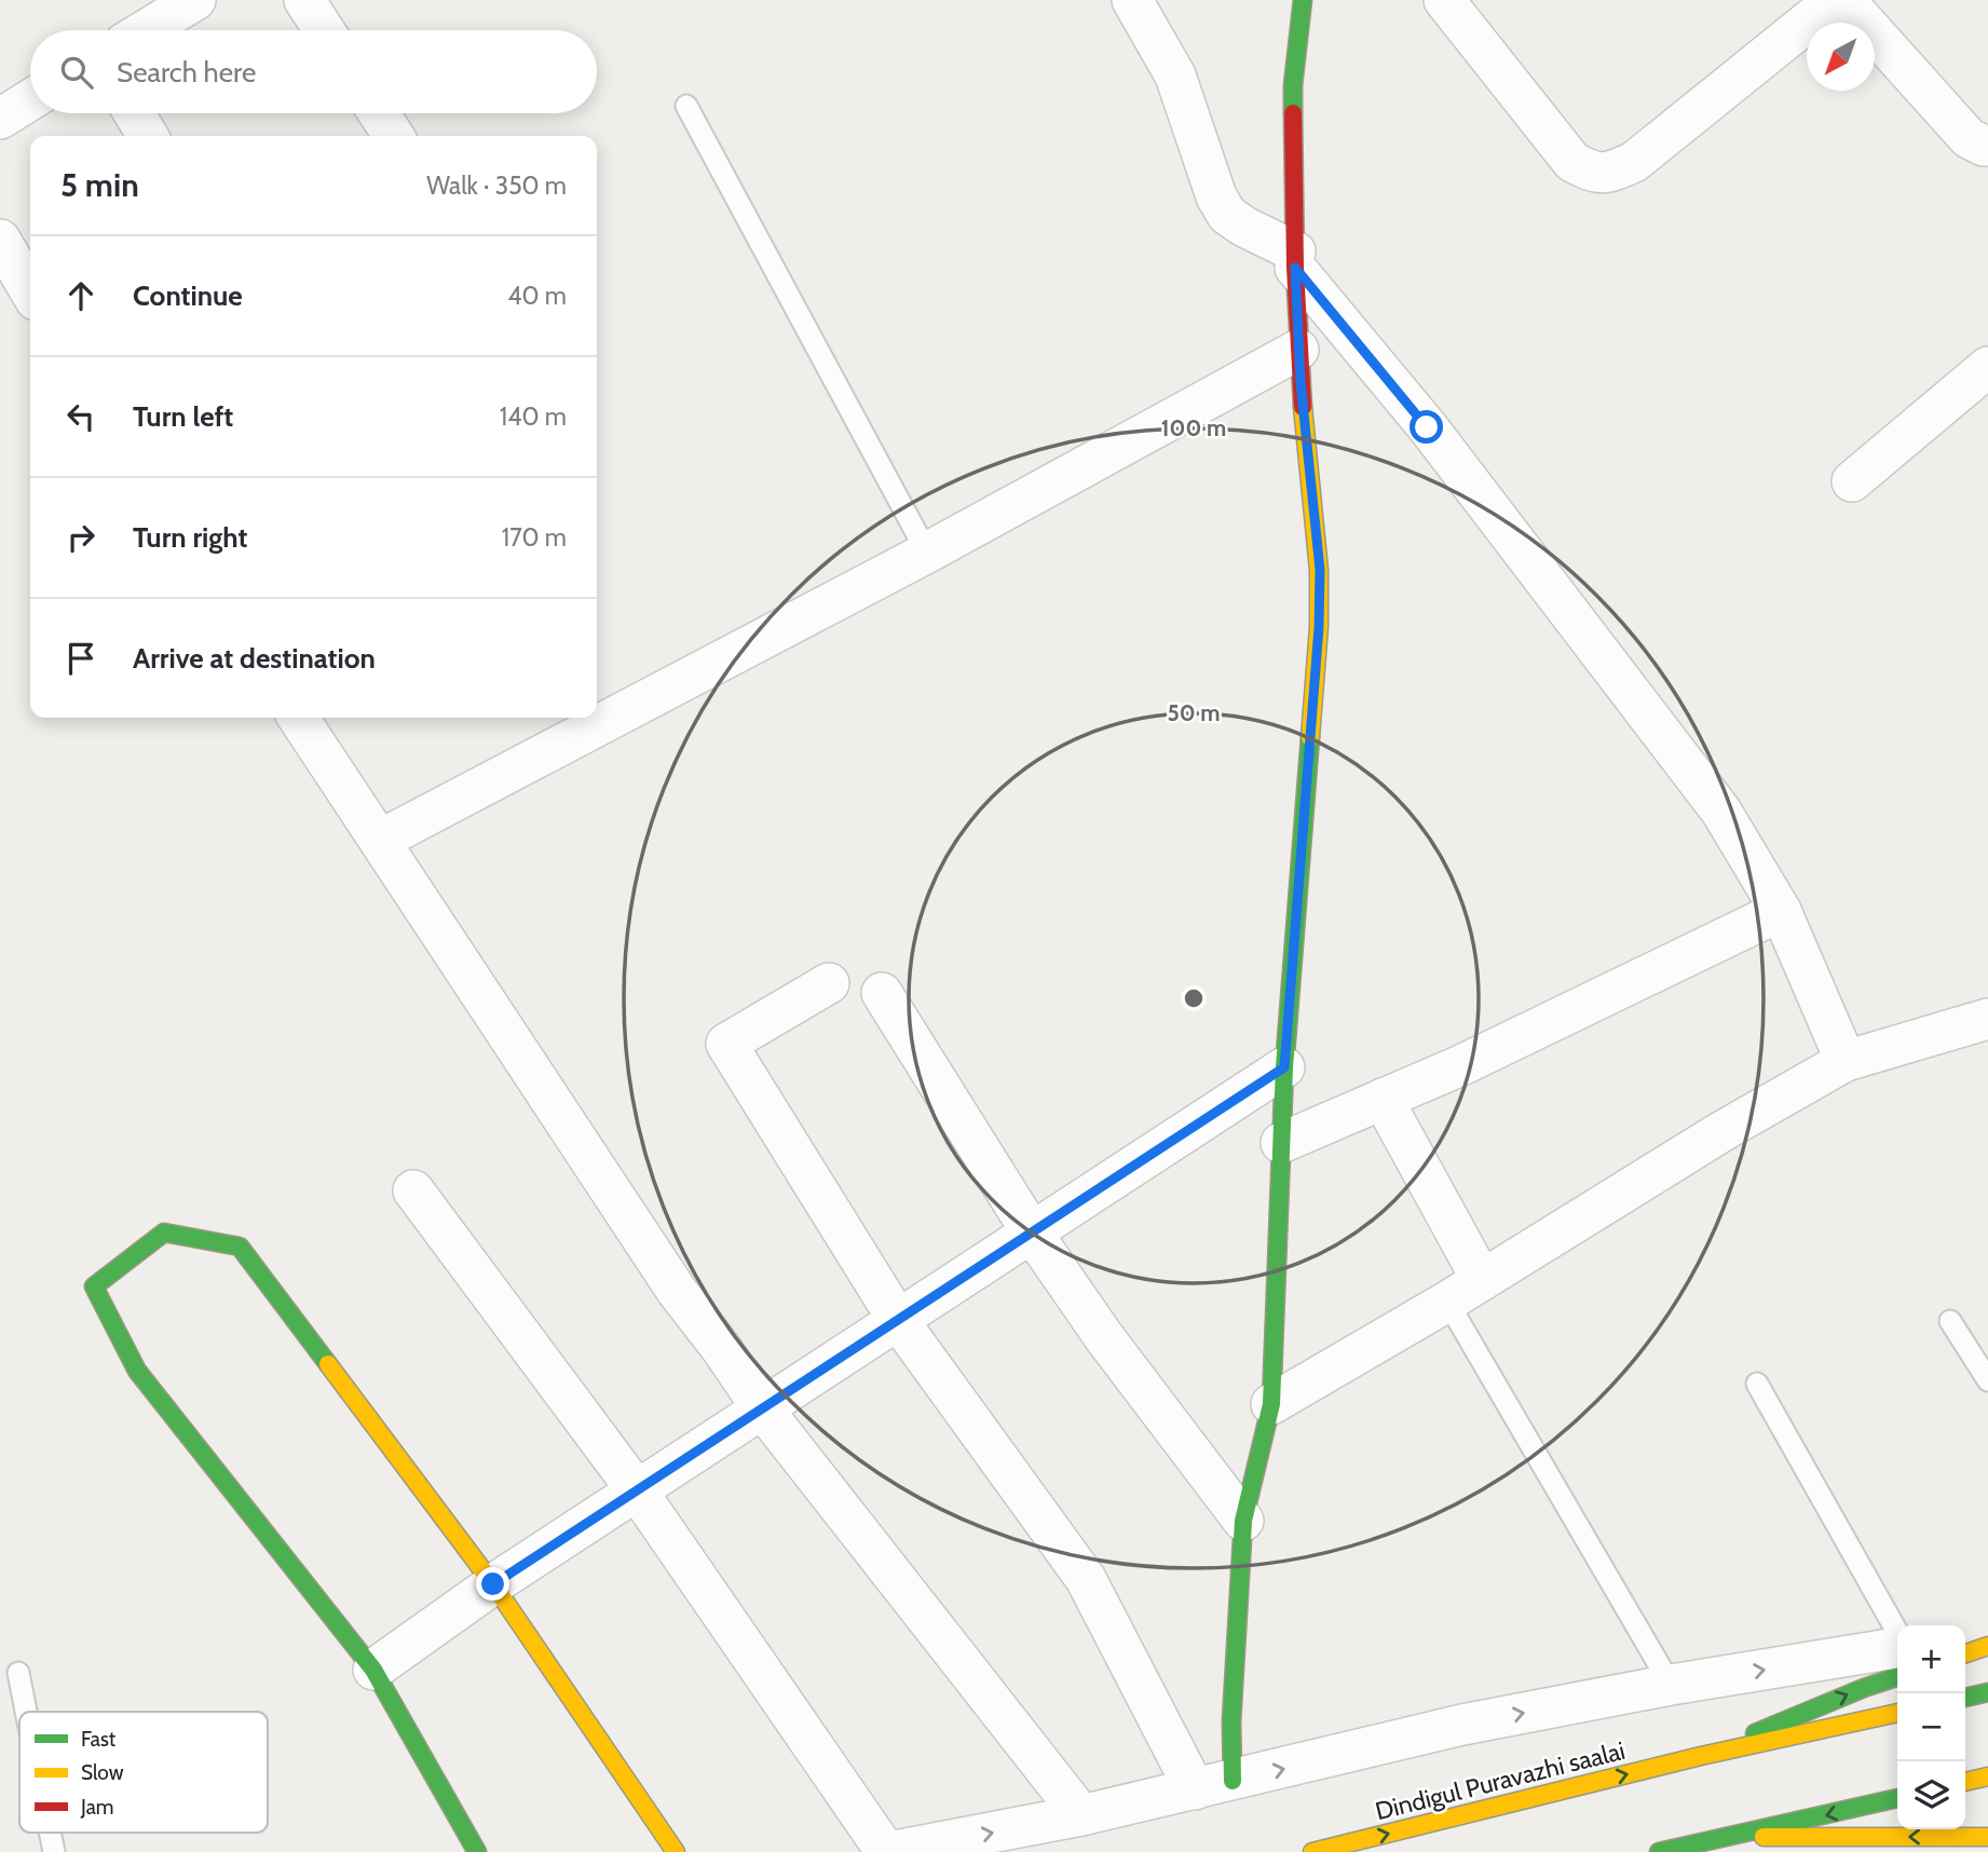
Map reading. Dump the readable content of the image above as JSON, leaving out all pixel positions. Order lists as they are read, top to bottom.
{
  "streets": {
    "main road": ["Dindigul Puravazhi saalai"]
  },
  "one_way": ["Dindigul Puravazhi saalai"],
  "legend": ["Fast", "Slow", "Jam"],
  "north": "bottom left",
  "page": {
    "search": "Search here",
    "heading": ["5 min", "Walk · 350 m"],
    "list": [
      ["Continue", "40 m"],
      ["Turn left", "140 m"],
      ["Turn right", "170 m"],
      "Arrive at destination"
    ],
    "map_buttons": ["+", "−"]
  },
  "rings": ["100 m", "50 m"]
}
